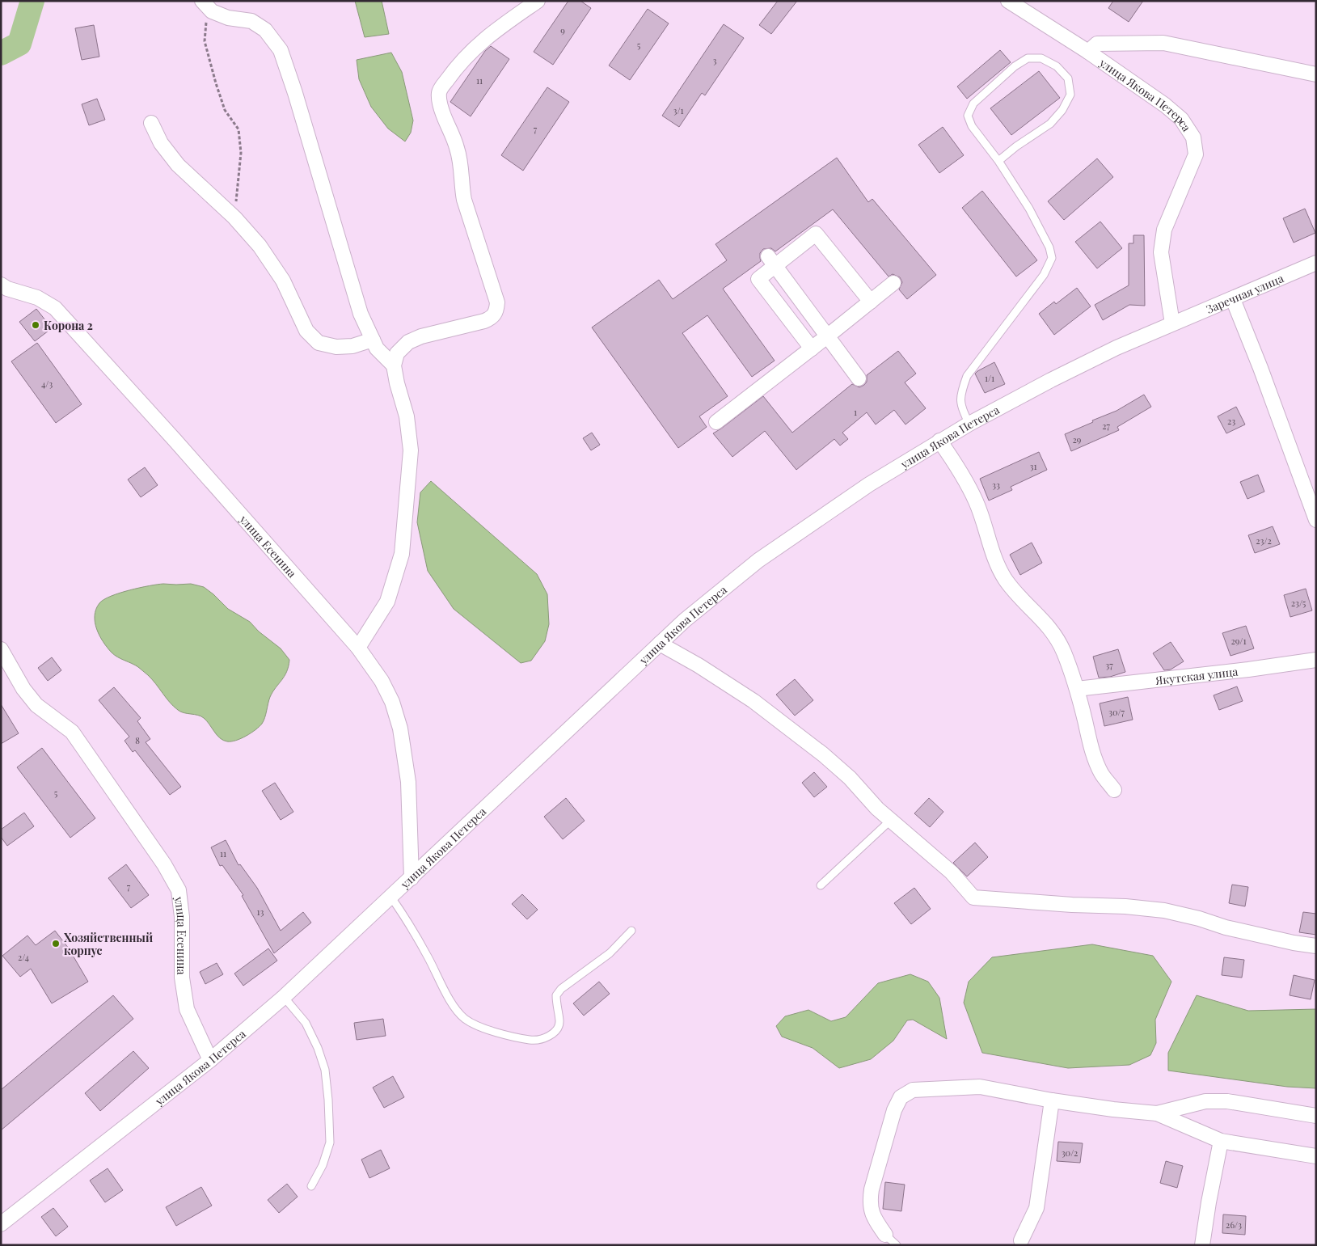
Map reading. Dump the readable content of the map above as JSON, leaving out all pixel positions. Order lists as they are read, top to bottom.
{
  "streets": {
    "street": [
      "улица Якова Петерса",
      "Заречная улица",
      "улица Есенина",
      "Якутская улица"
    ]
  },
  "crossings": [
    ["улица Якова Петерса", "Заречная улица"],
    ["улица Якова Петерса", "улица Есенина"]
  ],
  "places": ["Корона 2", "Хозяйственный корпус"],
  "house_numbers": [
    "9",
    "5",
    "3",
    "11",
    "3/1",
    "7",
    "1/1",
    "4/3",
    "1",
    "23",
    "27",
    "29",
    "31",
    "33",
    "23/2",
    "23/5",
    "29/1",
    "37",
    "30/7",
    "8",
    "5",
    "11",
    "7",
    "13",
    "2/4",
    "30/2",
    "26/3"
  ]
}
